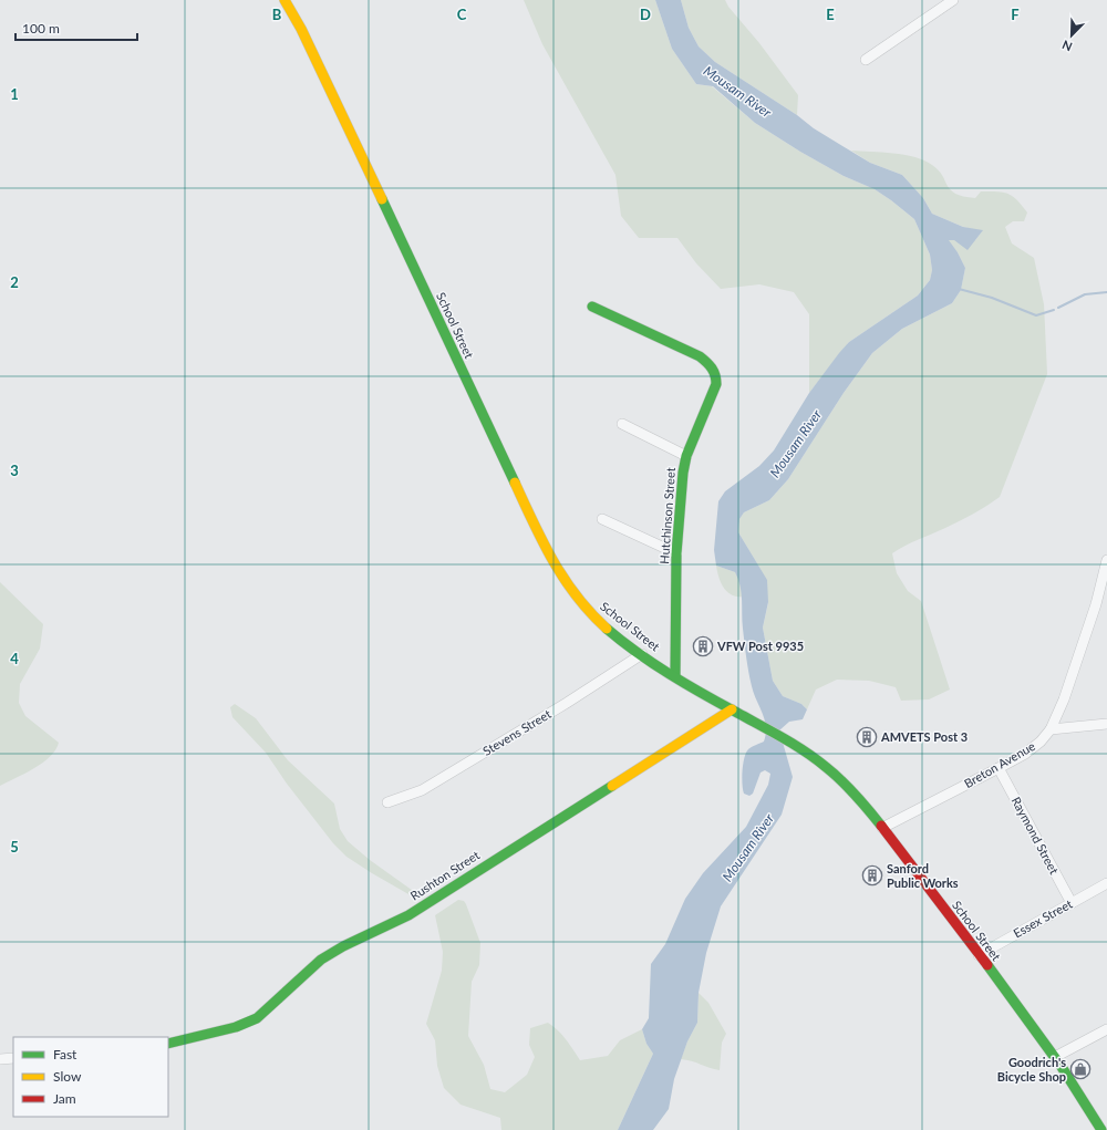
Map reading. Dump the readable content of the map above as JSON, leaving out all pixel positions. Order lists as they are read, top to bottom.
{
  "streets": {
    "street": [
      "School Street",
      "Hutchinson Street",
      "Stevens Street",
      "Breton Avenue",
      "Raymond Street",
      "Rushton Street",
      "Essex Street"
    ]
  },
  "crossings": [
    ["School Street", "Hutchinson Street"],
    ["School Street", "Stevens Street"],
    ["School Street", "Breton Avenue"],
    ["School Street", "Rushton Street"],
    ["School Street", "Essex Street"],
    ["Breton Avenue", "Raymond Street"],
    ["Raymond Street", "Essex Street"]
  ],
  "water": ["Mousam River"],
  "places": {
    "building": ["VFW Post 9935", "AMVETS Post 3", "Sanford Public Works"],
    "shop": ["Goodrich's Bicycle Shop"]
  },
  "legend": ["Fast", "Slow", "Jam"],
  "scale_bar": "100 m",
  "north": "bottom left",
  "grid": {
    "columns": [
      "B",
      "C",
      "D",
      "E",
      "F"
    ],
    "rows": [
      "1",
      "2",
      "3",
      "4",
      "5"
    ]
  }
}
